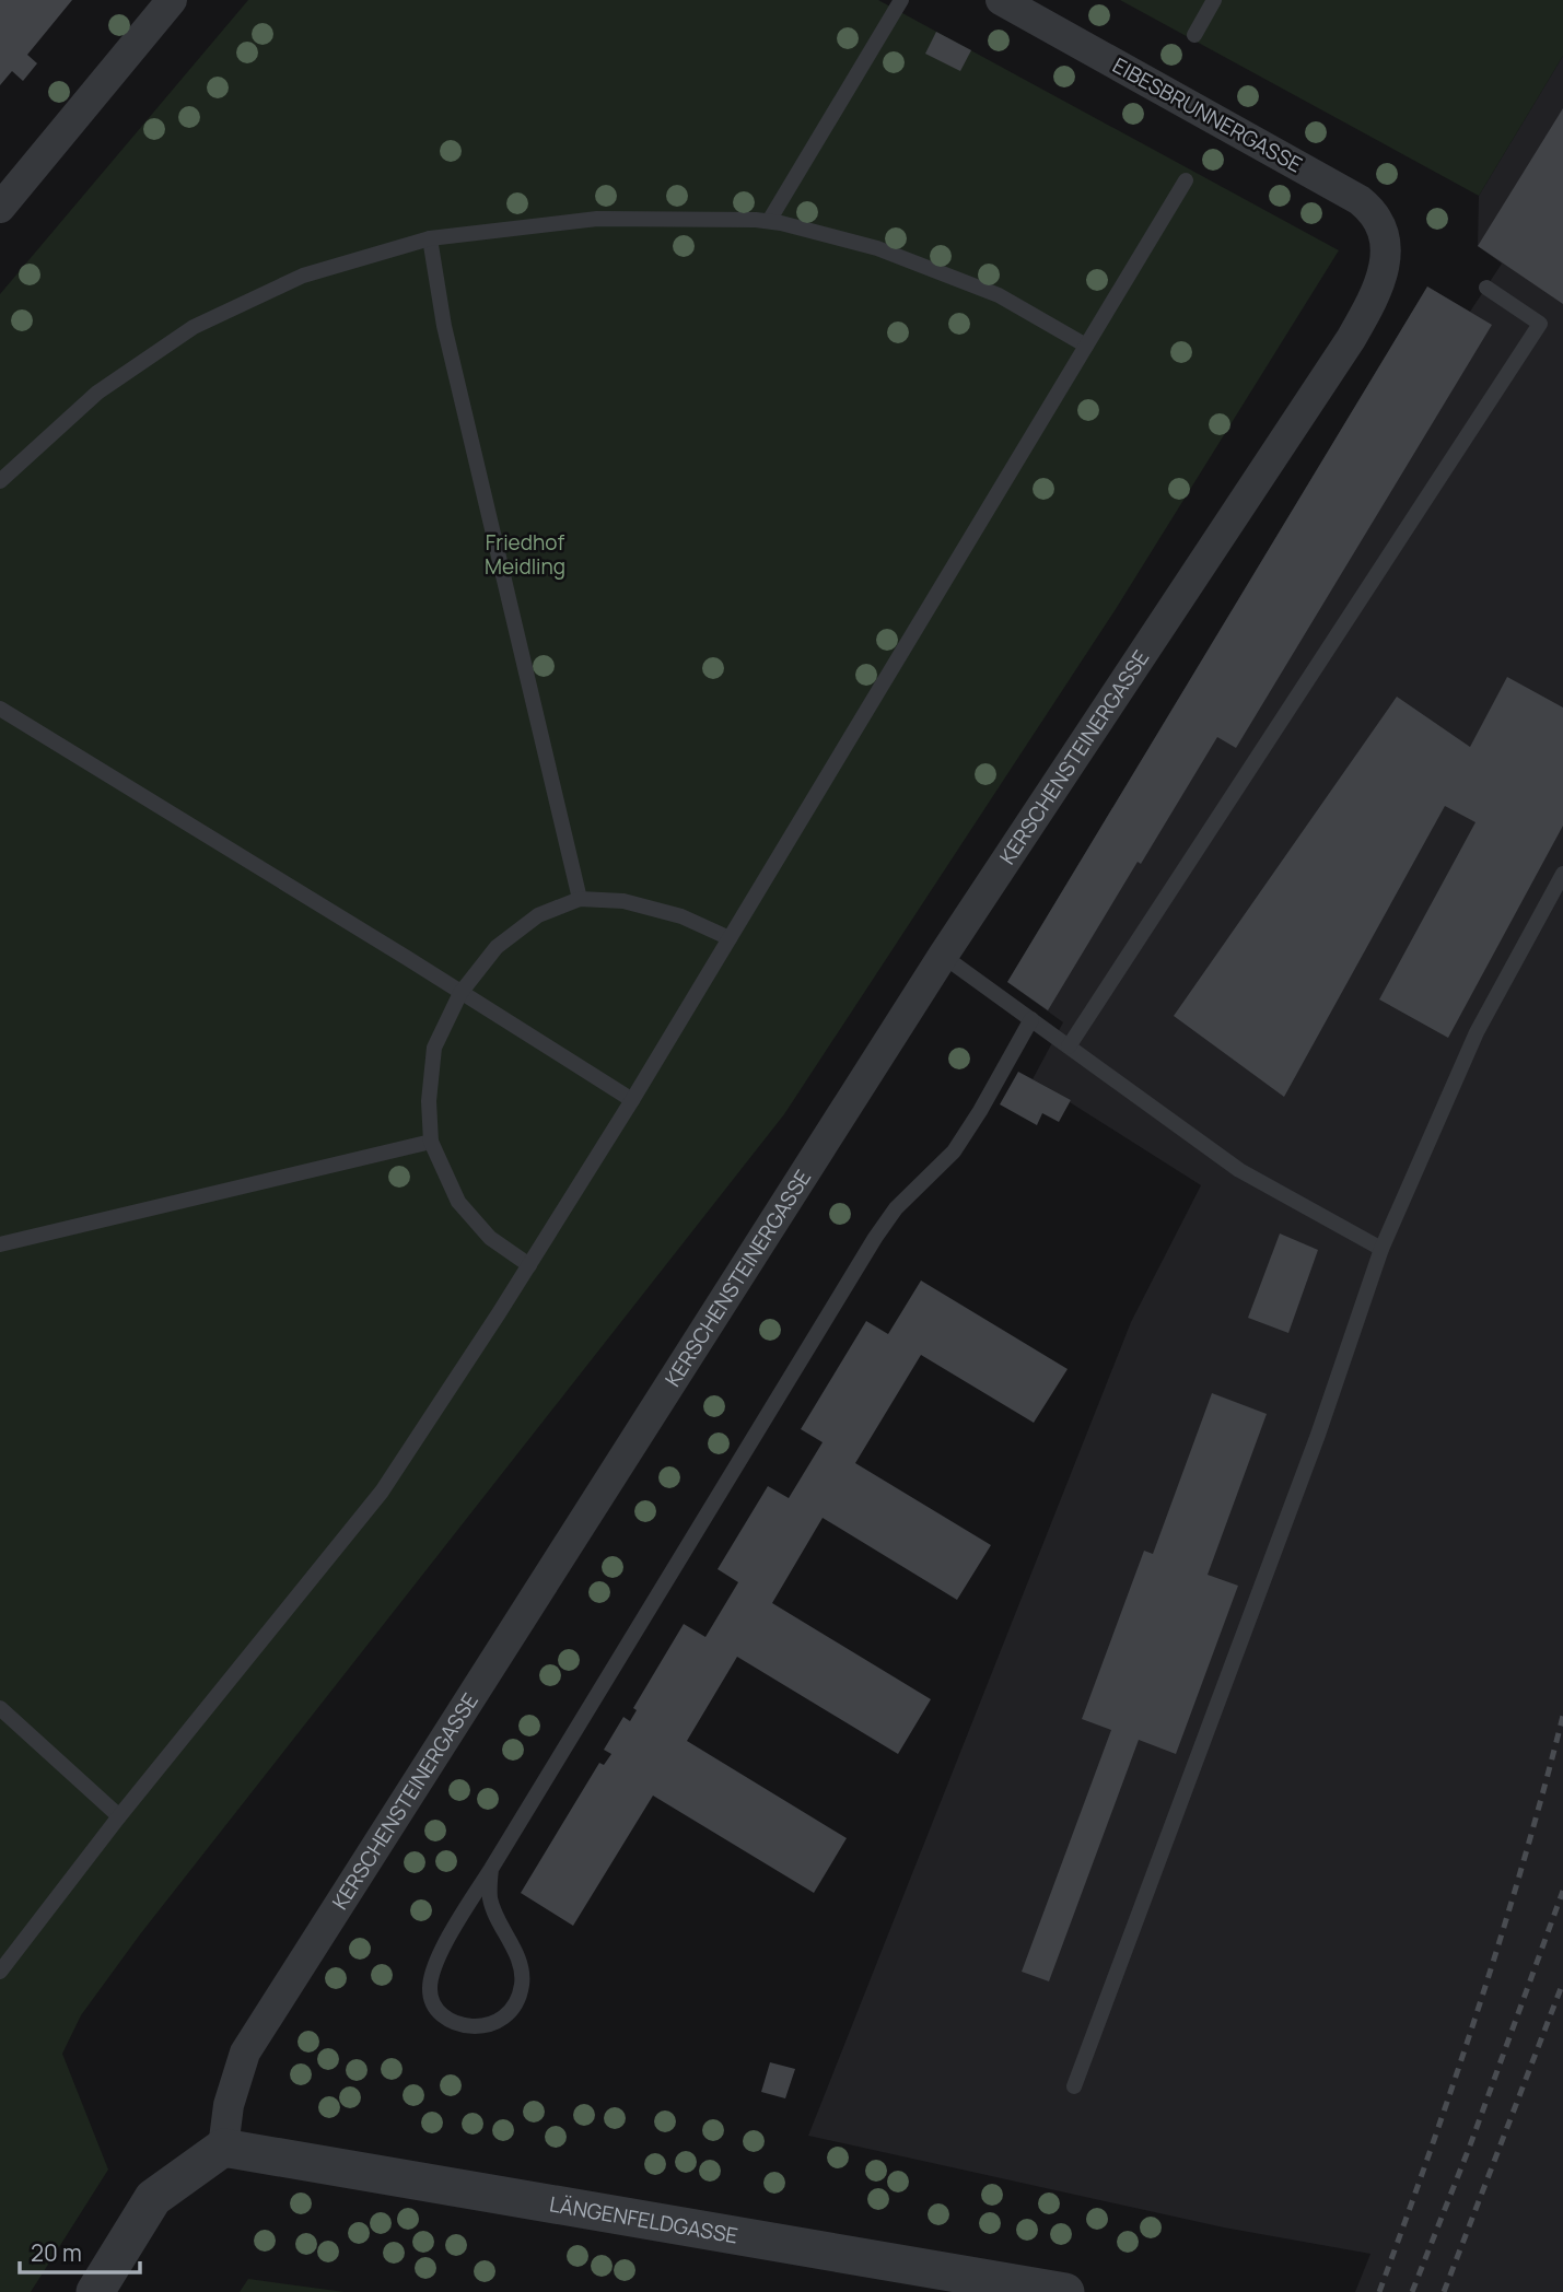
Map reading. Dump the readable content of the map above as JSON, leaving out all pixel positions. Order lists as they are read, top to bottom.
{
  "streets": {
    "street": ["EIBESBRUNNERGASSE", "KERSCHENSTEINERGASSE", "LÄNGENFELDGASSE"]
  },
  "crossings": [
    ["EIBESBRUNNERGASSE", "KERSCHENSTEINERGASSE"],
    ["KERSCHENSTEINERGASSE", "LÄNGENFELDGASSE"]
  ],
  "parks": ["Friedhof Meidling"],
  "scale_bar": "20 m"
}
